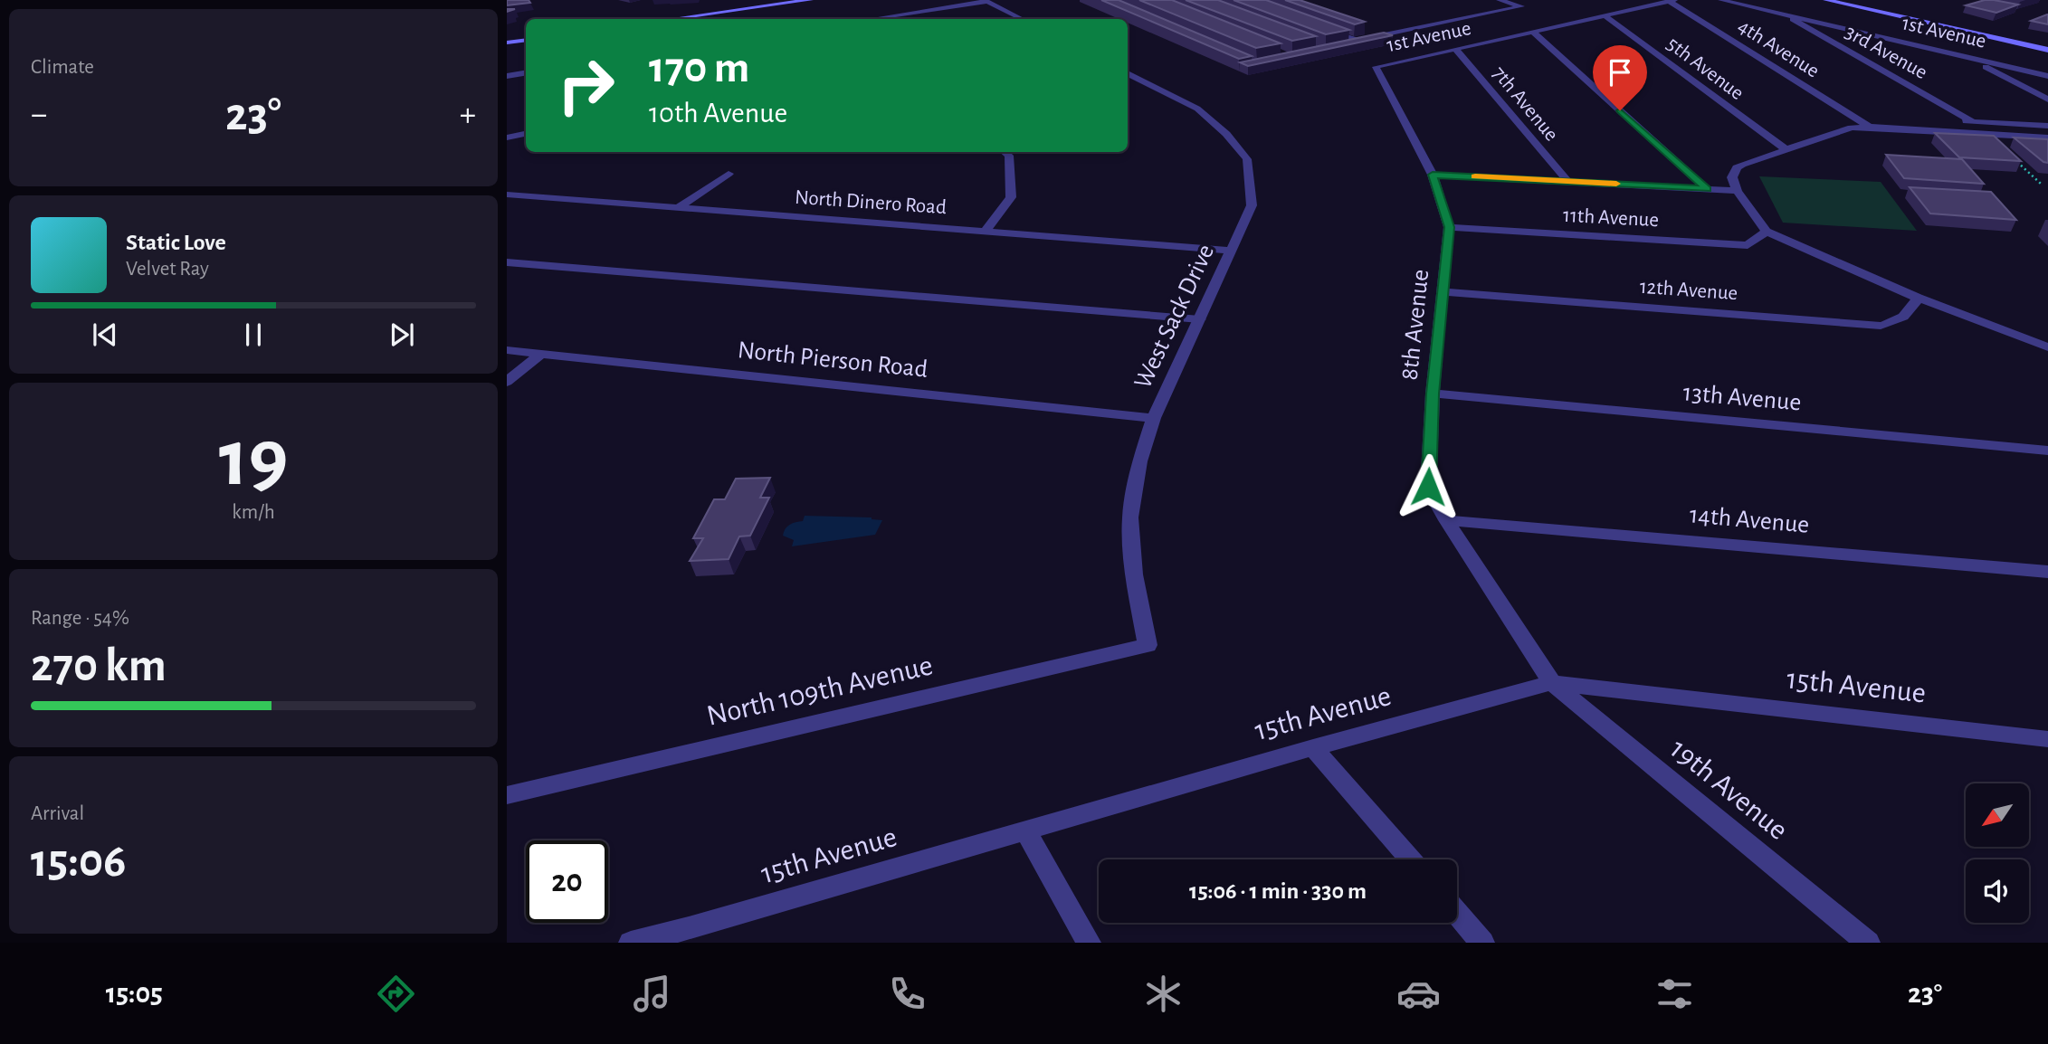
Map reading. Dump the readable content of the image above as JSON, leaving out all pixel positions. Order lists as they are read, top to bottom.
{
  "streets": {
    "street": [
      "1st Avenue",
      "4th Avenue",
      "3rd Avenue",
      "5th Avenue",
      "7th Avenue",
      "North Dinero Road",
      "11th Avenue",
      "12th Avenue",
      "West Sack Drive",
      "8th Avenue",
      "North Pierson Road",
      "13th Avenue",
      "14th Avenue",
      "15th Avenue",
      "North 109th Avenue",
      "19th Avenue"
    ]
  },
  "crossings": [
    ["1st Avenue", "4th Avenue"],
    ["1st Avenue", "3rd Avenue"],
    ["1st Avenue", "5th Avenue"],
    ["1st Avenue", "7th Avenue"],
    ["1st Avenue", "8th Avenue"],
    ["North Dinero Road", "West Sack Drive"],
    ["11th Avenue", "8th Avenue"],
    ["12th Avenue", "8th Avenue"],
    ["West Sack Drive", "North Pierson Road"],
    ["West Sack Drive", "North 109th Avenue"],
    ["8th Avenue", "13th Avenue"],
    ["8th Avenue", "14th Avenue"],
    ["8th Avenue", "15th Avenue"],
    ["8th Avenue", "19th Avenue"],
    ["15th Avenue", "19th Avenue"]
  ],
  "north": "bottom left",
  "page": {
    "tile": [
      "Climate",
      ["19", "km/h"],
      ["Range · 54%", "270 km"],
      ["Arrival", "15:06"]
    ],
    "turn": ["170 m", "10th Avenue"],
    "heat": ["−", "23°", "+"],
    "song": ["Static Love", "Velvet Ray"],
    "limit": "20",
    "trip": "15:06 · 1 min · 330 m",
    "tabs": ["15:05", "23°"]
  }
}
